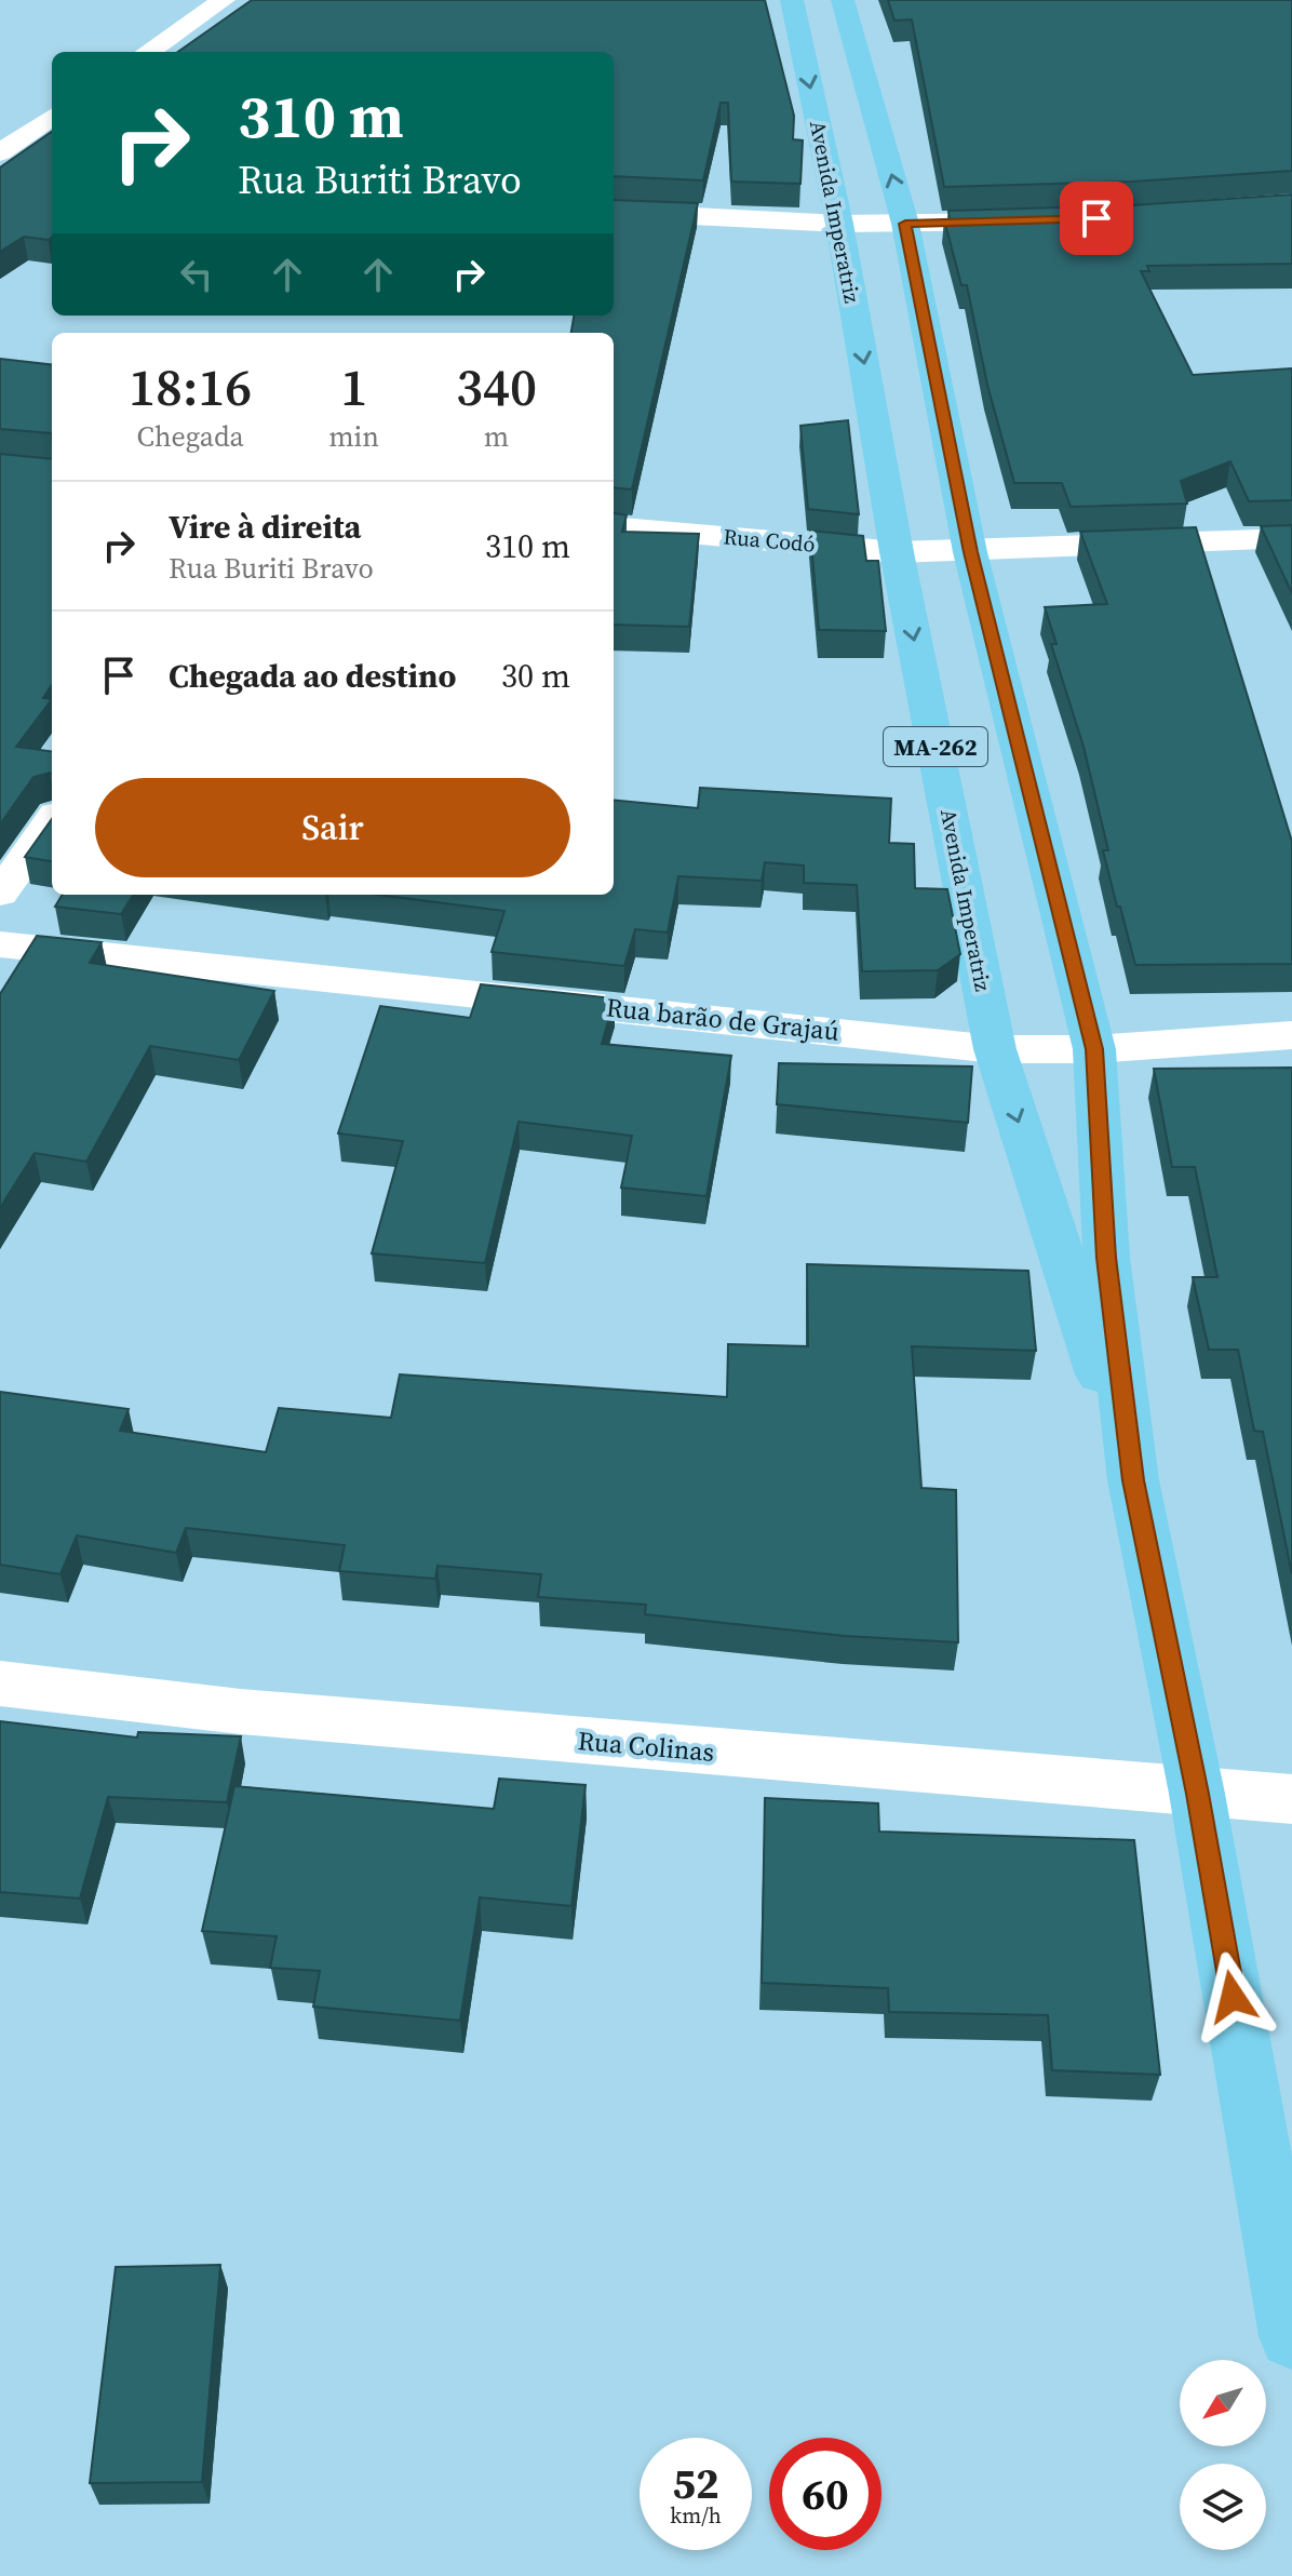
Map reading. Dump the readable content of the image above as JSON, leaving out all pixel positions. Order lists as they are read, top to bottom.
{
  "streets": {
    "main road": ["Avenida Imperatriz", "MA-262"],
    "street": ["Rua Codó", "Rua barão de Grajaú", "Rua Colinas"]
  },
  "crossings": [
    ["Avenida Imperatriz", "Rua Codó"],
    ["Avenida Imperatriz", "Rua barão de Grajaú"],
    ["Avenida Imperatriz", "Rua Colinas"]
  ],
  "north": "bottom left",
  "page": {
    "turn": ["310 m", "Rua Buriti Bravo"],
    "eta": [
      "18:16",
      "Chegada",
      "1",
      "min",
      "340",
      "m"
    ],
    "list": [
      {
        "name": "Vire à direita",
        "note": "Rua Buriti Bravo",
        "value": "310 m"
      },
      {
        "name": "Chegada ao destino",
        "value": "30 m"
      }
    ],
    "buttons": "Sair",
    "speed": "52 km/h",
    "limit": "60"
  }
}
